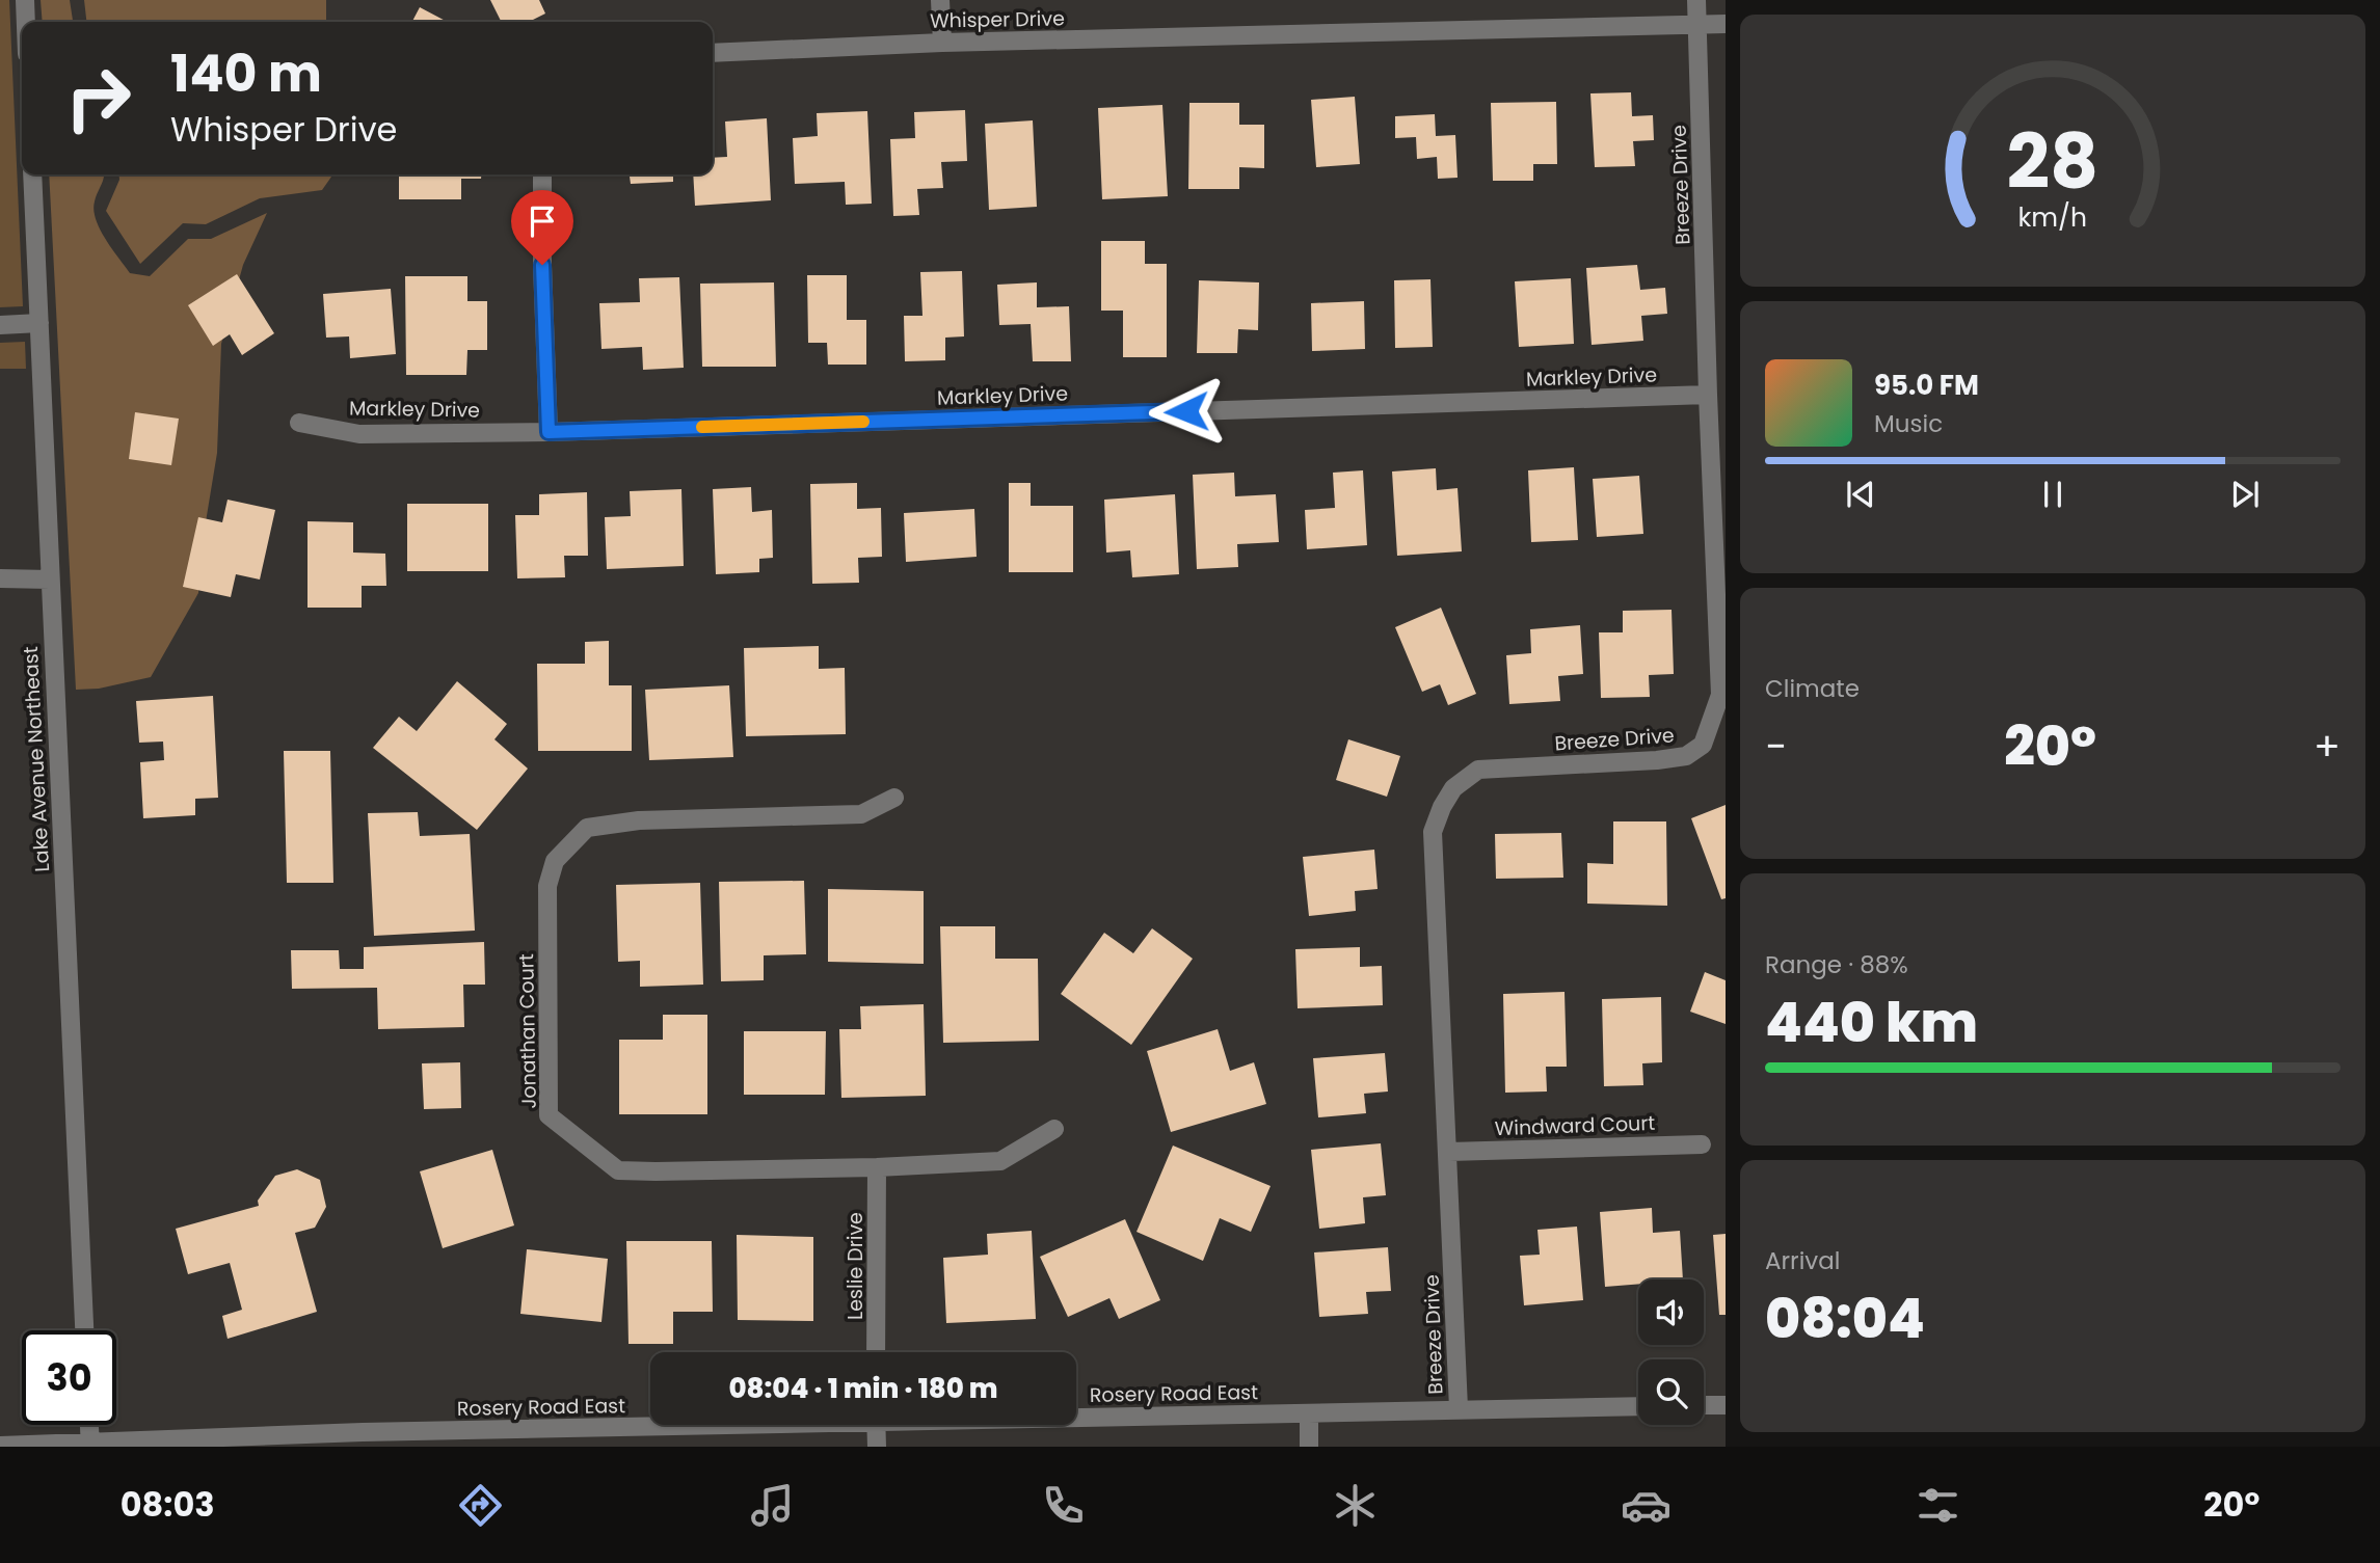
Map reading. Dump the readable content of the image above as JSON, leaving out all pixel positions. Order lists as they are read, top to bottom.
{
  "streets": {
    "street": [
      "Whisper Drive",
      "Breeze Drive",
      "Markley Drive",
      "Lake Avenue Northeast",
      "Jonathan Court",
      "Windward Court",
      "Leslie Drive",
      "Rosery Road East"
    ]
  },
  "crossings": [
    ["Whisper Drive", "Breeze Drive"],
    ["Breeze Drive", "Markley Drive"],
    ["Breeze Drive", "Windward Court"],
    ["Breeze Drive", "Rosery Road East"],
    ["Jonathan Court", "Leslie Drive"]
  ],
  "page": {
    "turn": ["140 m", "Whisper Drive"],
    "song": ["95.0 FM", "Music"],
    "tile": [
      "Climate",
      ["Range · 88%", "440 km"],
      ["Arrival", "08:04"]
    ],
    "heat": ["−", "20°", "+"],
    "limit": "30",
    "trip": "08:04 · 1 min · 180 m",
    "tabs": ["08:03", "20°"],
    "gauge": ["28", "km/h"]
  }
}
